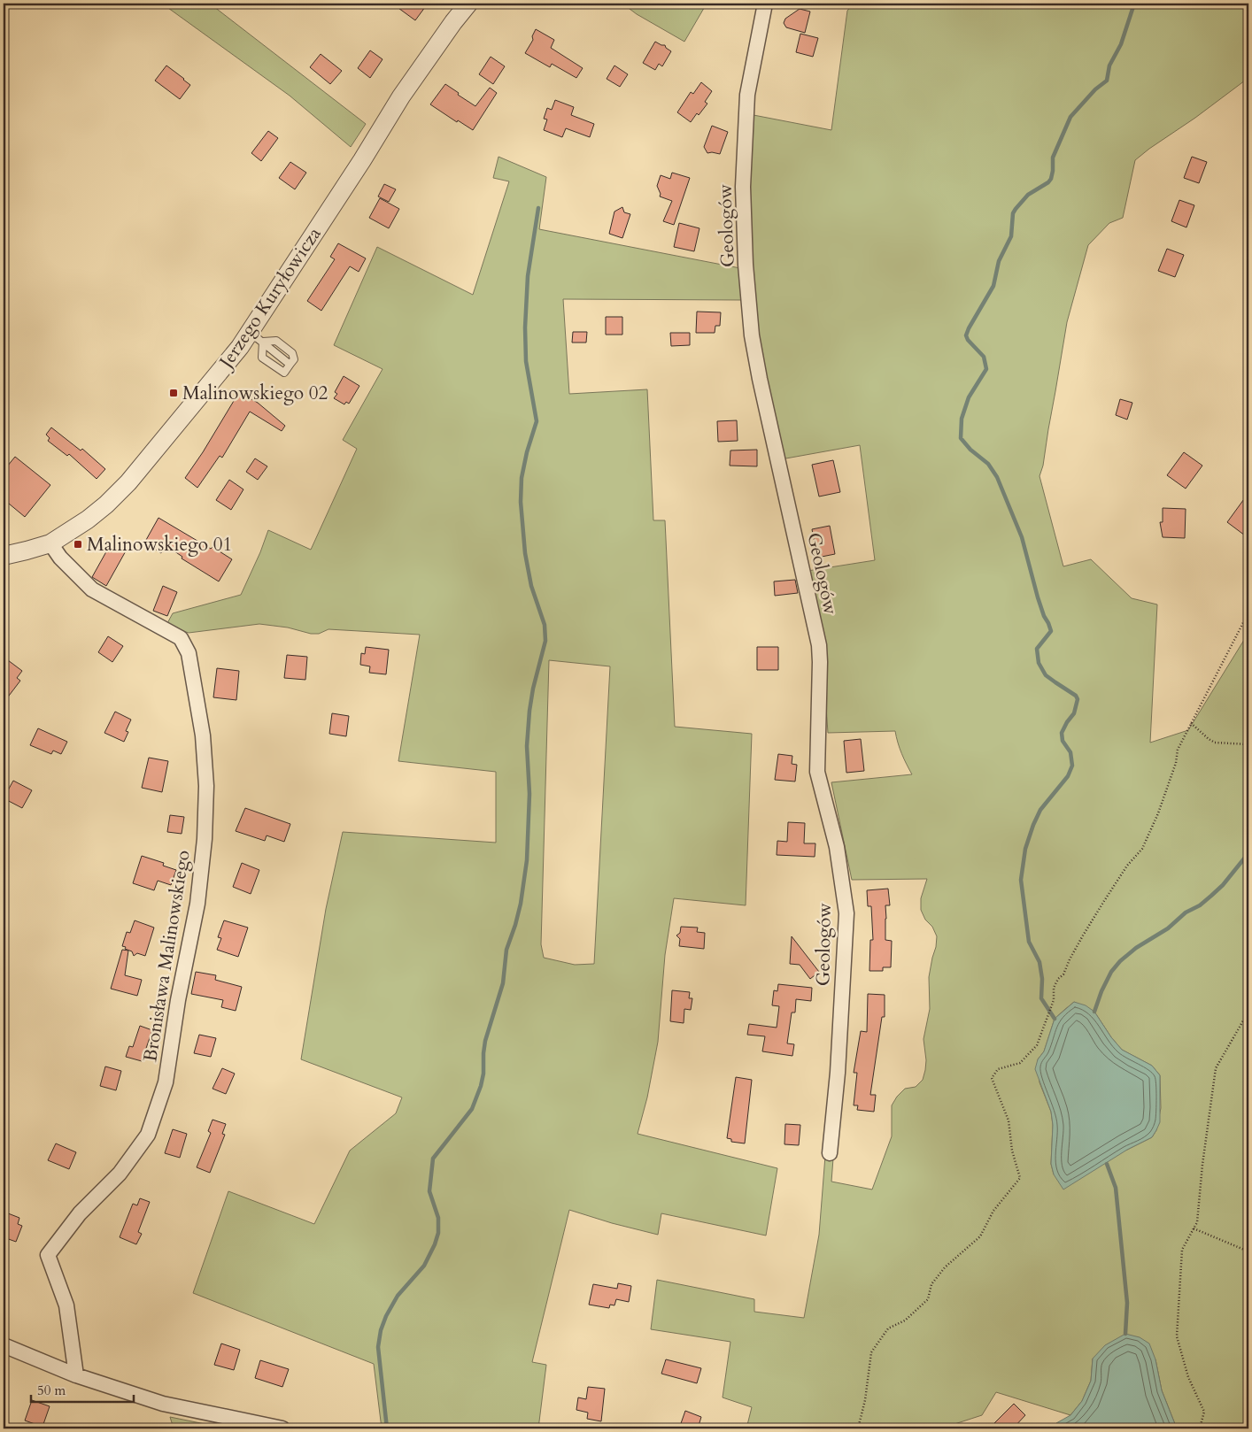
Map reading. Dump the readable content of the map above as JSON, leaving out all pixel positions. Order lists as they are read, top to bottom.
{
  "streets": {
    "street": ["Geologów", "Jerzego Kuryłowicza", "Bronisława Malinowskiego"]
  },
  "crossings": [
    ["Jerzego Kuryłowicza", "Bronisława Malinowskiego"]
  ],
  "places": {
    "transit": ["Malinowskiego 02", "Malinowskiego 01"]
  },
  "scale_bar": "50 m"
}
